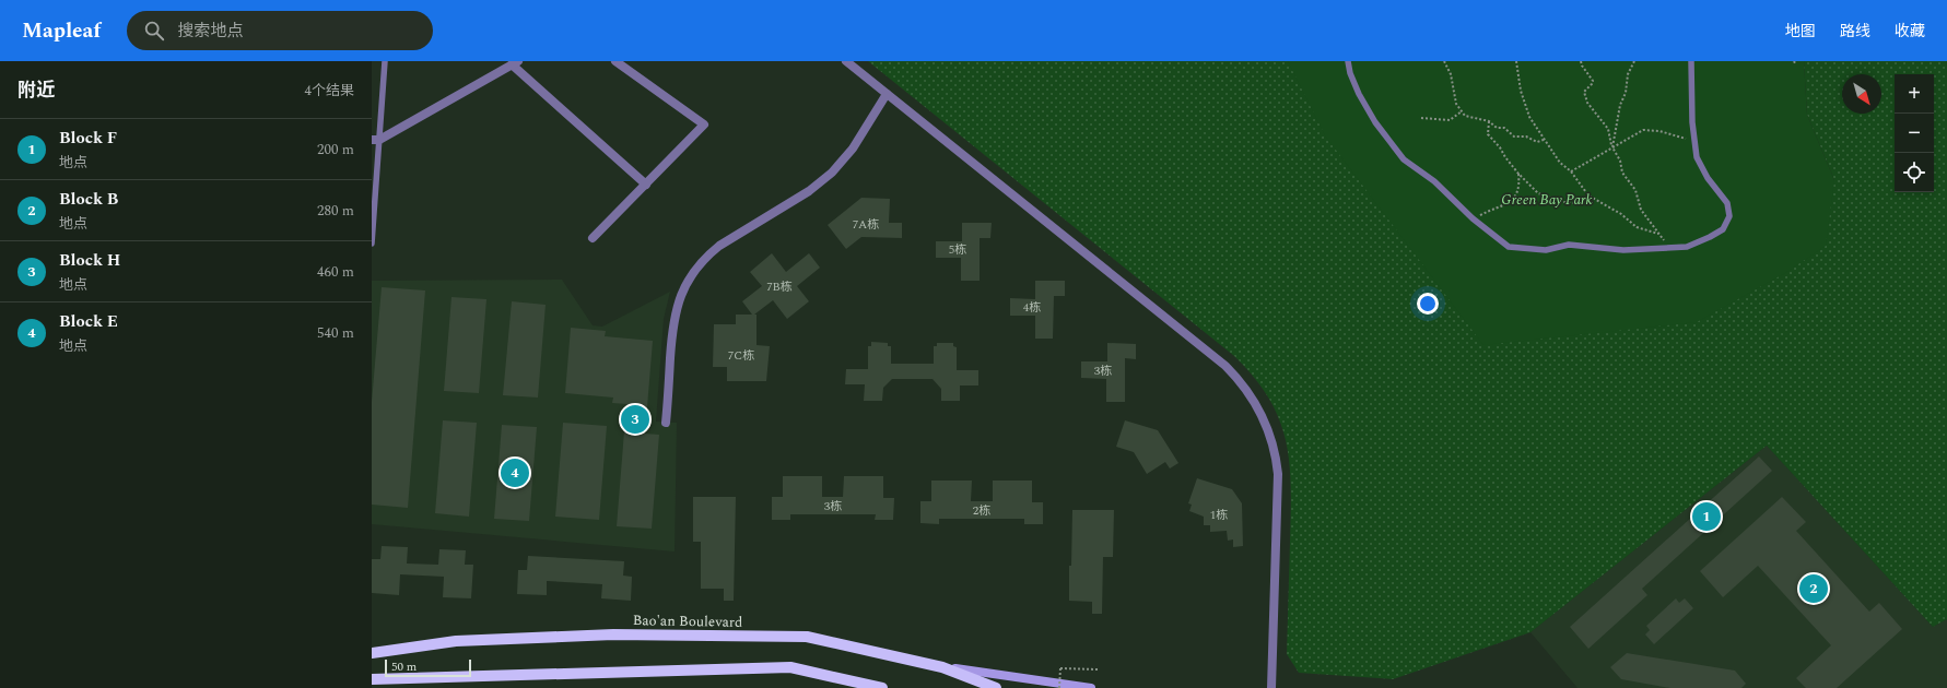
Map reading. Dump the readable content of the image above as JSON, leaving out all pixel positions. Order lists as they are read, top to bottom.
{
  "streets": {
    "main road": ["Bao'an Boulevard"]
  },
  "parks": ["Green Bay Park"],
  "house_numbers": [
    "7A栋",
    "5栋",
    "7B栋",
    "4栋",
    "7C栋",
    "3栋",
    "3栋",
    "2栋",
    "1栋"
  ],
  "scale_bar": "50 m",
  "north": "bottom right",
  "page": {
    "header": "Mapleaf",
    "search": "搜索地点",
    "nav": ["地图", "路线", "收藏"],
    "heading": ["附近", "4个结果"],
    "map_buttons": ["+", "−"],
    "list": [
      {
        "mark": "1",
        "name": "Block F",
        "note": "地点",
        "value": "200 m"
      },
      {
        "mark": "2",
        "name": "Block B",
        "note": "地点",
        "value": "280 m"
      },
      {
        "mark": "3",
        "name": "Block H",
        "note": "地点",
        "value": "460 m"
      },
      {
        "mark": "4",
        "name": "Block E",
        "note": "地点",
        "value": "540 m"
      }
    ],
    "pins": [
      "3",
      "4",
      "1",
      "2"
    ],
    "scale": "50 m"
  }
}
